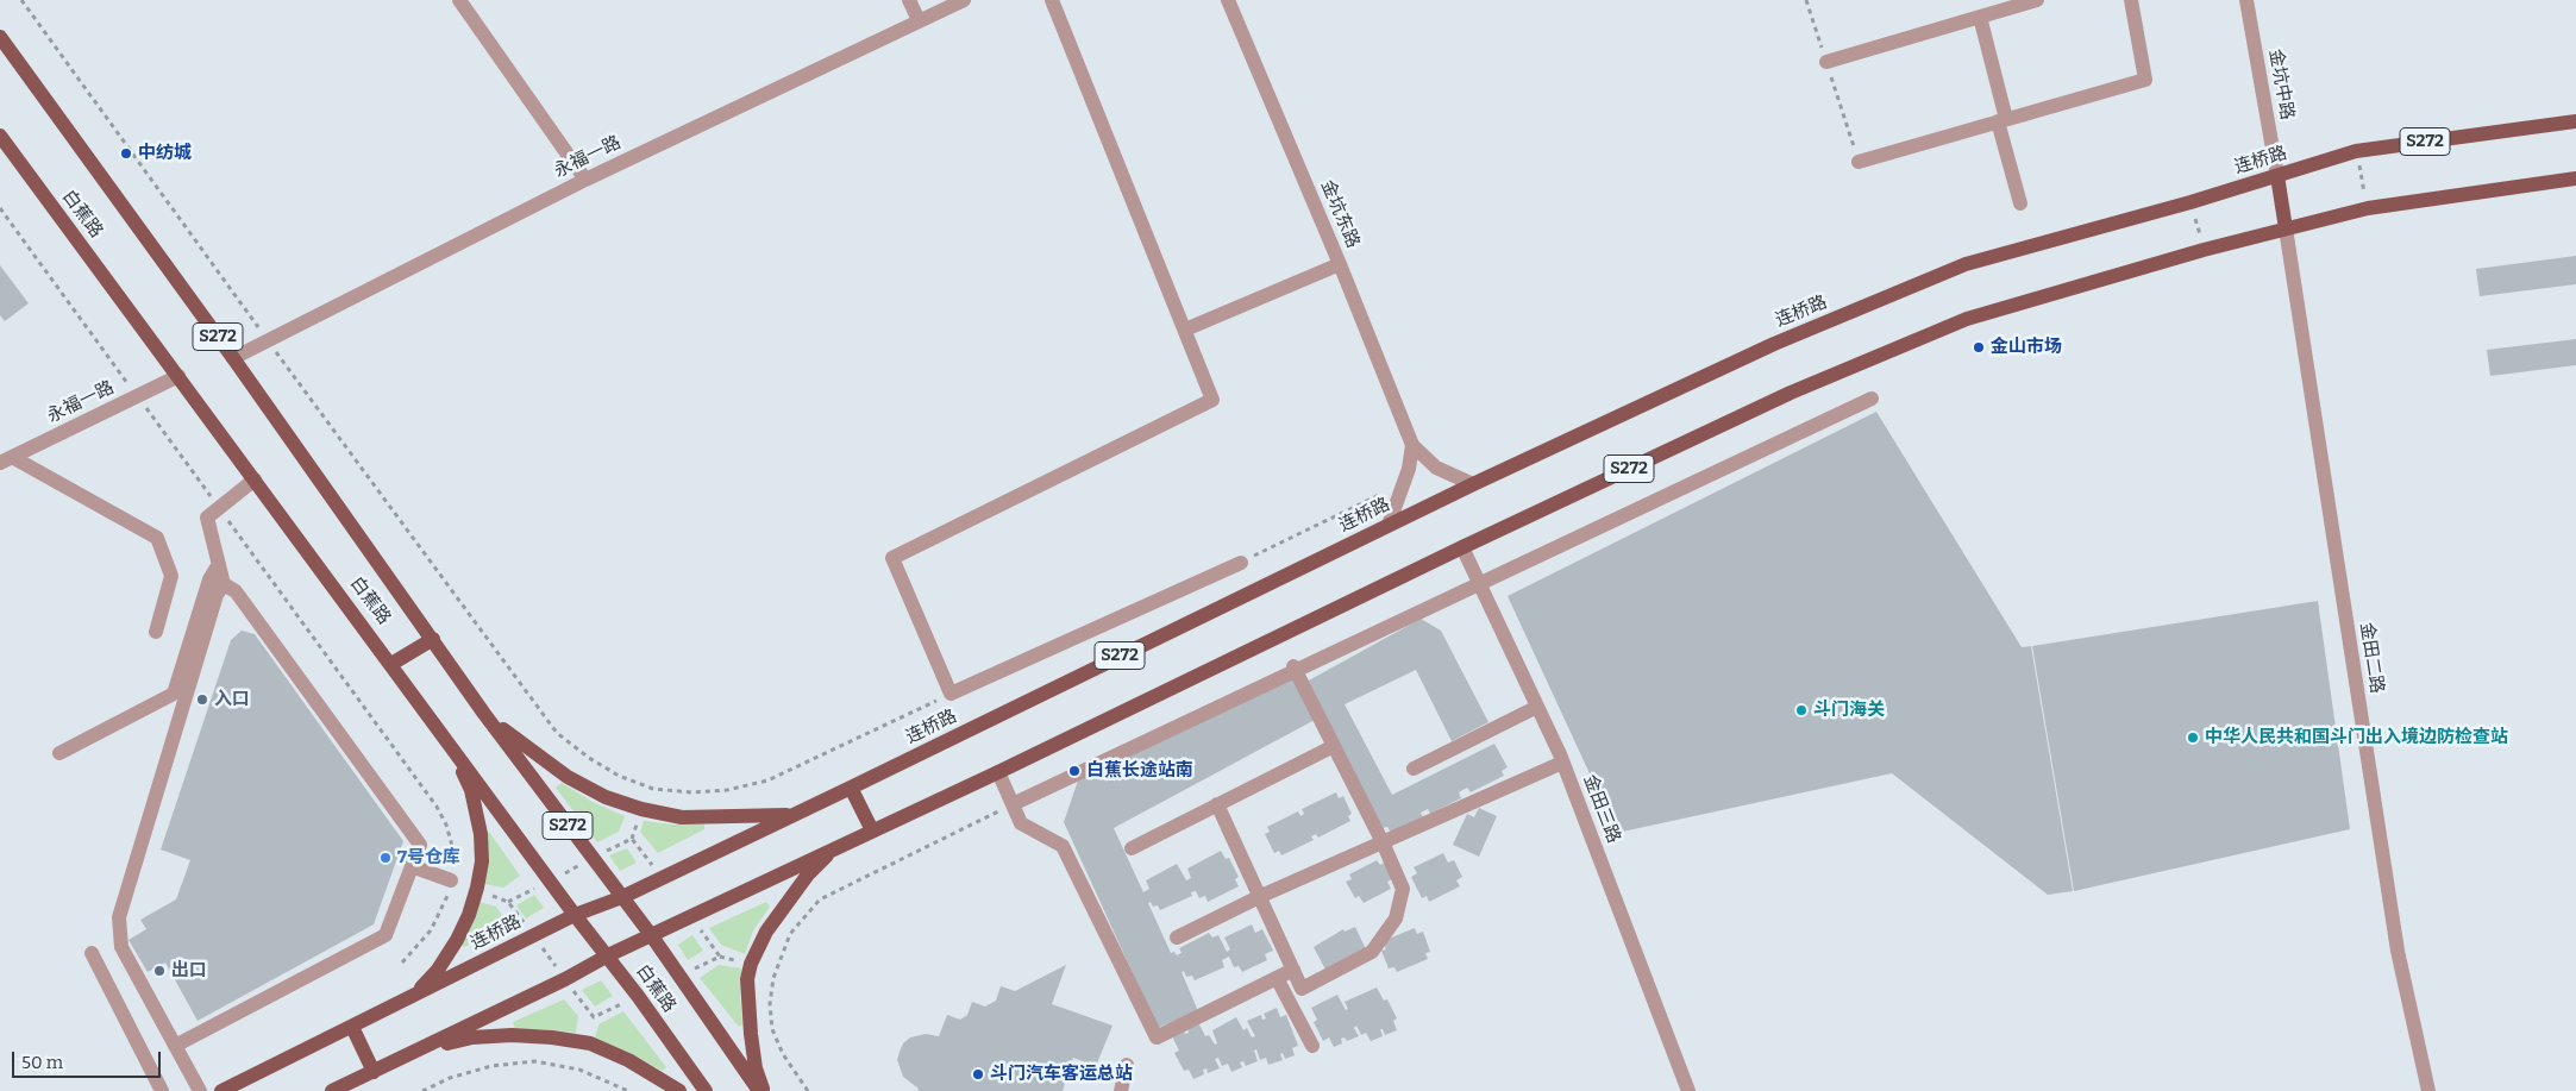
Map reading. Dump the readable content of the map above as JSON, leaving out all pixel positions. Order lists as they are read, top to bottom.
{
  "streets": {
    "main road": ["S272", "连桥路", "白蕉路"],
    "street": [
      "金坑中路",
      "永福一路",
      "金坑东路",
      "金田二路",
      "金田三路"
    ]
  },
  "crossings": [
    ["金坑中路", "连桥路"],
    ["S272", "连桥路"],
    ["S272", "白蕉路"],
    ["S272", "金田二路"],
    ["S272", "金田三路"],
    ["永福一路", "白蕉路"],
    ["连桥路", "白蕉路"],
    ["连桥路", "金坑东路"]
  ],
  "places": [
    "中纺城",
    "金山市场",
    "入口",
    "斗门海关",
    "中华人民共和国斗门出入境边防检查站",
    "白蕉长途站南",
    "7号仓库",
    "出口",
    "斗门汽车客运总站"
  ],
  "scale_bar": "50 m"
}
